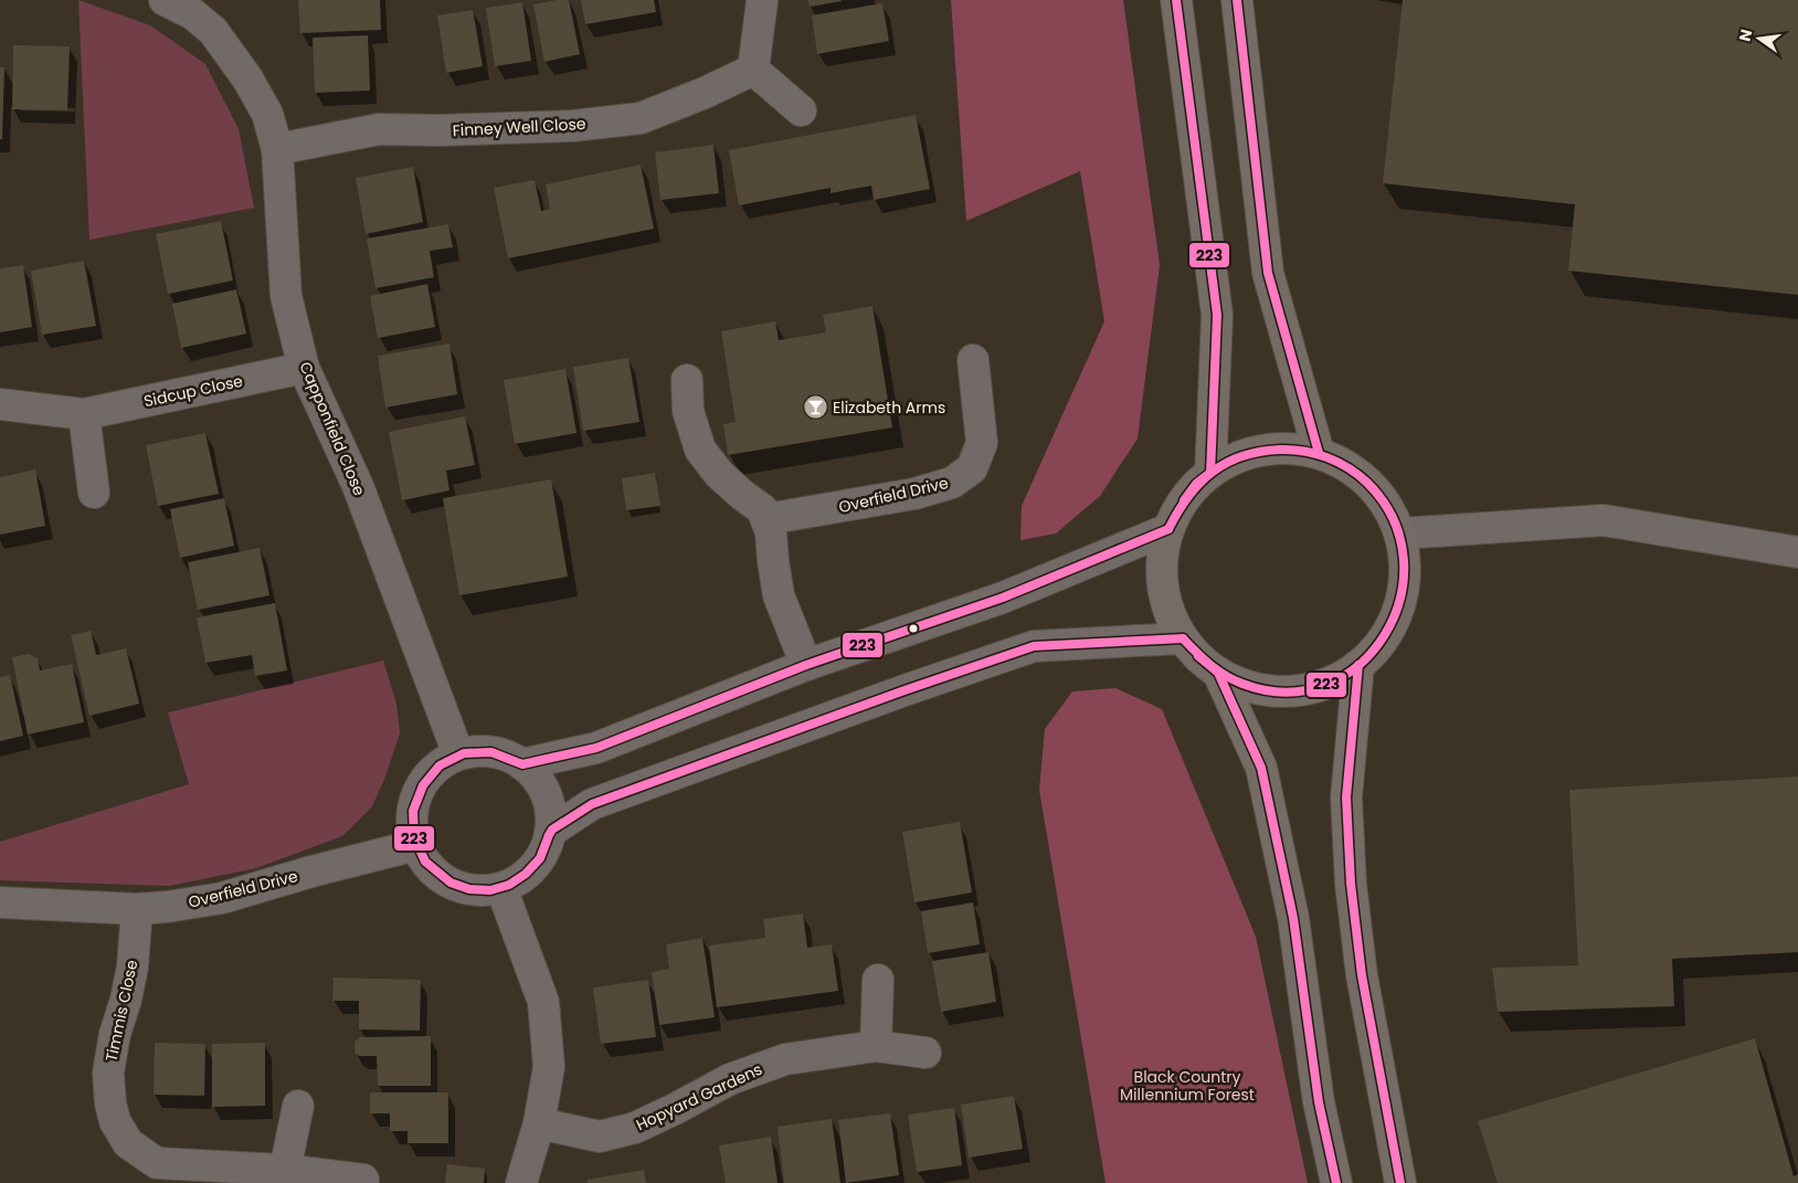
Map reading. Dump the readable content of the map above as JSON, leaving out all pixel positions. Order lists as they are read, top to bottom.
{
  "streets": {
    "street": [
      "Finney Well Close",
      "Sidcup Close",
      "Capponfield Close",
      "Overfield Drive",
      "Timmis Close",
      "Hopyard Gardens"
    ]
  },
  "crossings": [
    ["Finney Well Close", "Capponfield Close"],
    ["Sidcup Close", "Capponfield Close"],
    ["Capponfield Close", "Overfield Drive"],
    ["Overfield Drive", "Timmis Close"]
  ],
  "parks": ["Black Country Millennium Forest"],
  "places": {
    "bar": ["Elizabeth Arms"]
  },
  "lines": ["transit line 223"],
  "north": "left"
}
